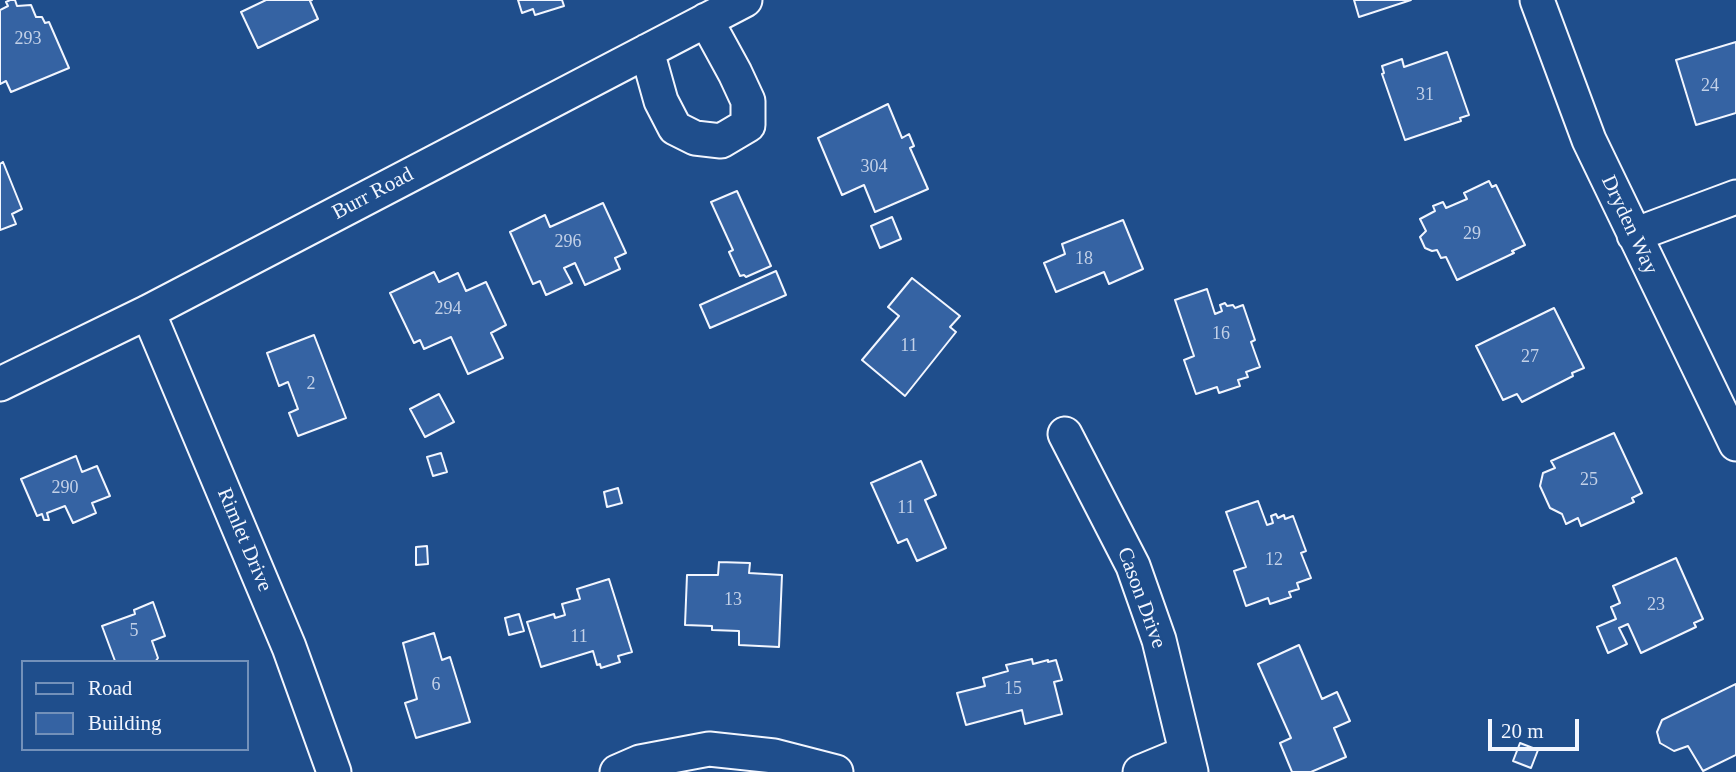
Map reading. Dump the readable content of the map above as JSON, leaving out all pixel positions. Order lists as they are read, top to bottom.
{
  "streets": {
    "street": [
      "Burr Road",
      "Dryden Way",
      "Rimlet Drive",
      "Cason Drive"
    ]
  },
  "crossings": [
    ["Burr Road", "Rimlet Drive"]
  ],
  "house_numbers": [
    "293",
    "24",
    "31",
    "304",
    "29",
    "296",
    "18",
    "294",
    "16",
    "11",
    "27",
    "2",
    "25",
    "290",
    "11",
    "12",
    "13",
    "23",
    "5",
    "11",
    "6",
    "15"
  ],
  "legend": ["Road", "Building"],
  "scale_bar": "20 m"
}
